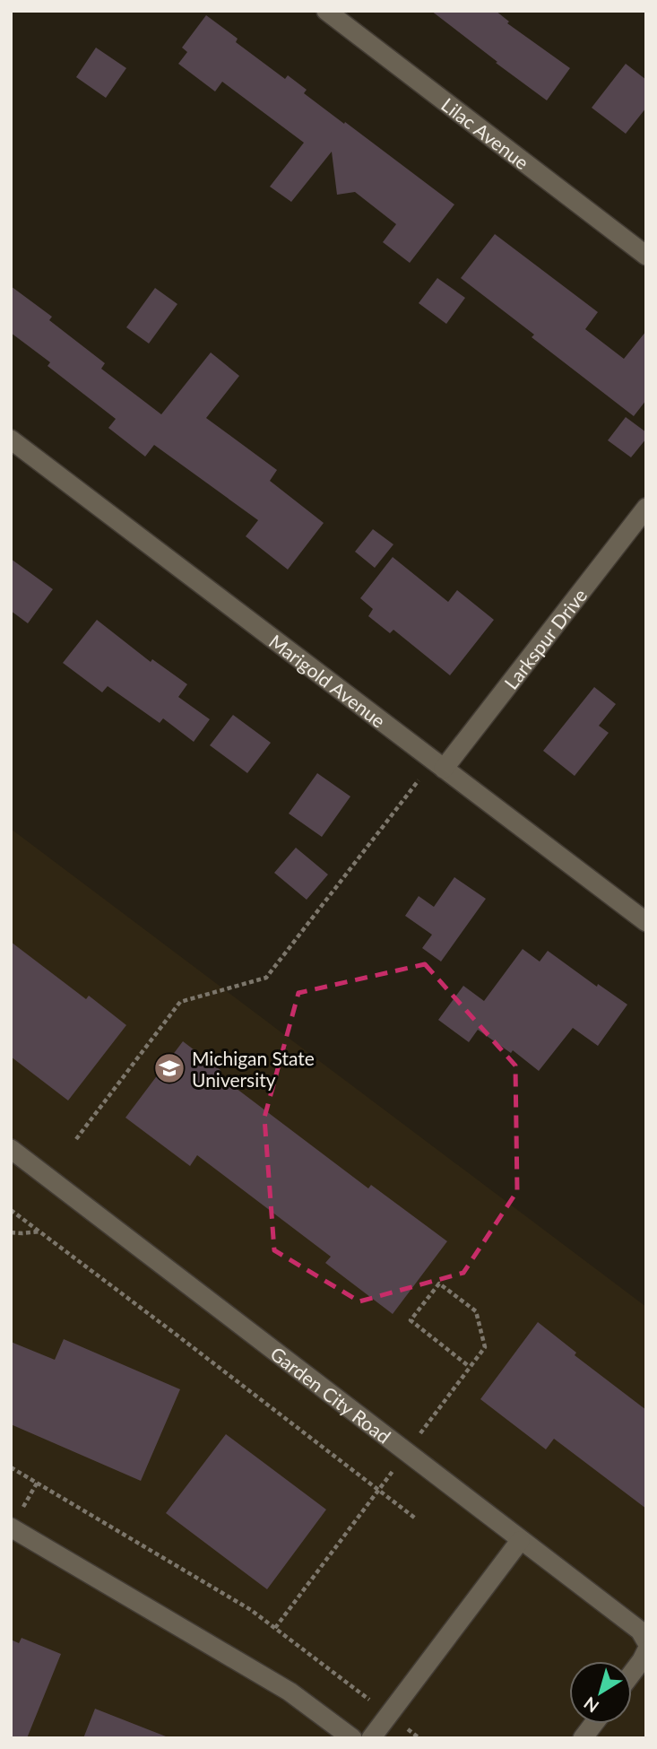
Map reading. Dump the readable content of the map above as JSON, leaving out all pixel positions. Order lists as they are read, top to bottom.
{
  "streets": {
    "street": [
      "Lilac Avenue",
      "Larkspur Drive",
      "Marigold Avenue",
      "Garden City Road"
    ]
  },
  "crossings": [
    ["Larkspur Drive", "Marigold Avenue"]
  ],
  "places": {
    "school or university": ["Michigan State University"]
  },
  "north": "bottom left"
}
